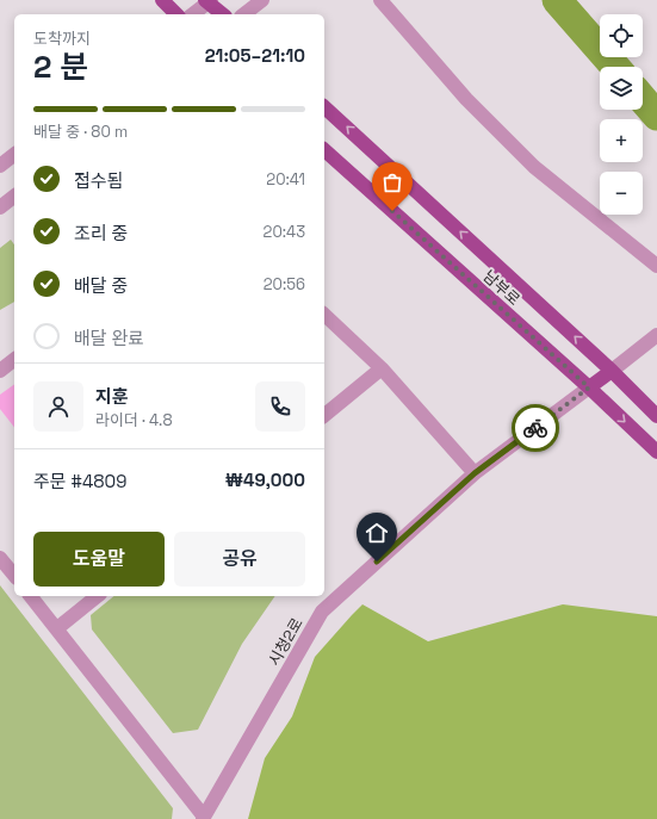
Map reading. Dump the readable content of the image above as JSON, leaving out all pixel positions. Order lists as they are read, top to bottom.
{
  "streets": {
    "main road": ["남부로"],
    "street": ["시청2로"]
  },
  "crossings": [
    ["남부로", "시청2로"]
  ],
  "page": {
    "map_buttons": ["+", "−"],
    "heading": ["2 분", "도착까지", "21:05–21:10"],
    "panel": [
      "지훈",
      "라이더 · 4.8",
      "주문 #4809",
      "₩49,000"
    ],
    "bar": "배달 중 · 80 m",
    "list": [
      ["접수됨", "20:41"],
      ["조리 중", "20:43"],
      ["배달 중", "20:56"],
      "배달 완료"
    ],
    "buttons": ["도움말", "공유"]
  }
}
